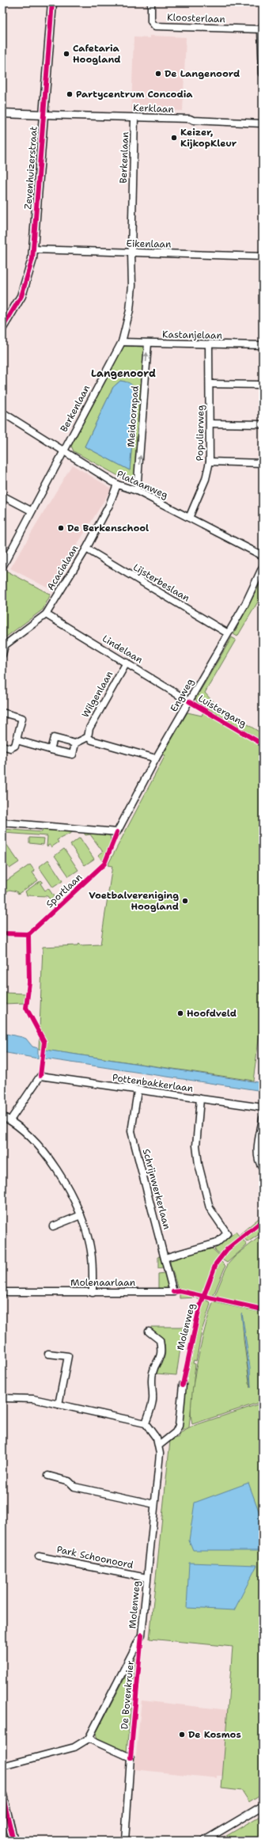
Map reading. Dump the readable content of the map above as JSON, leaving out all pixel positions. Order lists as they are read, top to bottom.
{
  "streets": {
    "street": [
      "Kloosterlaan",
      "Kerklaan",
      "Berkenlaan",
      "Zevenhuizerstraat",
      "Eikenlaan",
      "Kastanjelaan",
      "Meidoornpad",
      "Populierweg",
      "Plataanweg",
      "Acacialaan",
      "Lijsterbeslaan",
      "Lindelaan",
      "Wilgenlaan",
      "Engweg",
      "Pottenbakkerlaan",
      "Schrijnwerkerlaan",
      "Molenaarlaan",
      "Molenweg",
      "Park Schoonoord"
    ],
    "cycle path": ["Luistergang", "Sportlaan", "De Bovenkruier"]
  },
  "crossings": [
    ["Kerklaan", "Berkenlaan"],
    ["Kerklaan", "Zevenhuizerstraat"],
    ["Berkenlaan", "Eikenlaan"],
    ["Berkenlaan", "Kastanjelaan"],
    ["Berkenlaan", "Plataanweg"],
    ["Zevenhuizerstraat", "Eikenlaan"],
    ["Kastanjelaan", "Meidoornpad"],
    ["Kastanjelaan", "Populierweg"],
    ["Meidoornpad", "Plataanweg"],
    ["Populierweg", "Plataanweg"],
    ["Plataanweg", "Acacialaan"],
    ["Acacialaan", "Lijsterbeslaan"],
    ["Acacialaan", "Lindelaan"],
    ["Lijsterbeslaan", "Engweg"],
    ["Lindelaan", "Wilgenlaan"],
    ["Lindelaan", "Engweg"],
    ["Pottenbakkerlaan", "Schrijnwerkerlaan"],
    ["Schrijnwerkerlaan", "Molenaarlaan"],
    ["Molenweg", "Park Schoonoord"]
  ],
  "one_way": ["Meidoornpad"],
  "districts": ["Langenoord"],
  "places": [
    "Cafetaria Hoogland",
    "De Langenoord",
    "Partycentrum Concodia",
    "Keizer, KijkopKleur",
    "De Berkenschool",
    "Voetbalvereniging Hoogland",
    "Hoofdveld",
    "De Kosmos"
  ]
}
